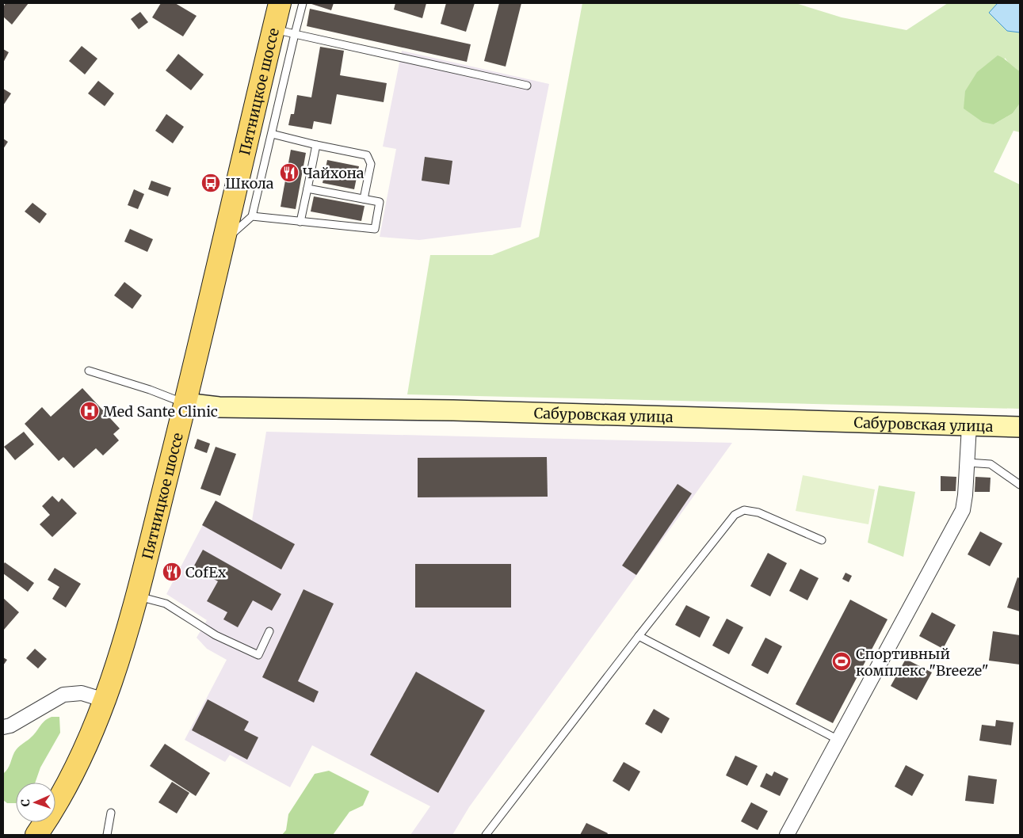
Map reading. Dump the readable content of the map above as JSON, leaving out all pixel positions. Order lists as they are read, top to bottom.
{
  "streets": {
    "main road": ["Пятницкое шоссе"],
    "street": ["Сабуровская улица"]
  },
  "crossings": [
    ["Пятницкое шоссе", "Сабуровская улица"]
  ],
  "places": {
    "restaurant": ["Чайхона", "CofEx"],
    "bus stop": ["Школа"],
    "hospital": ["Med Sante Clinic"],
    "sports": ["Спортивный комплекс \"Breeze\""]
  },
  "north": "left"
}
